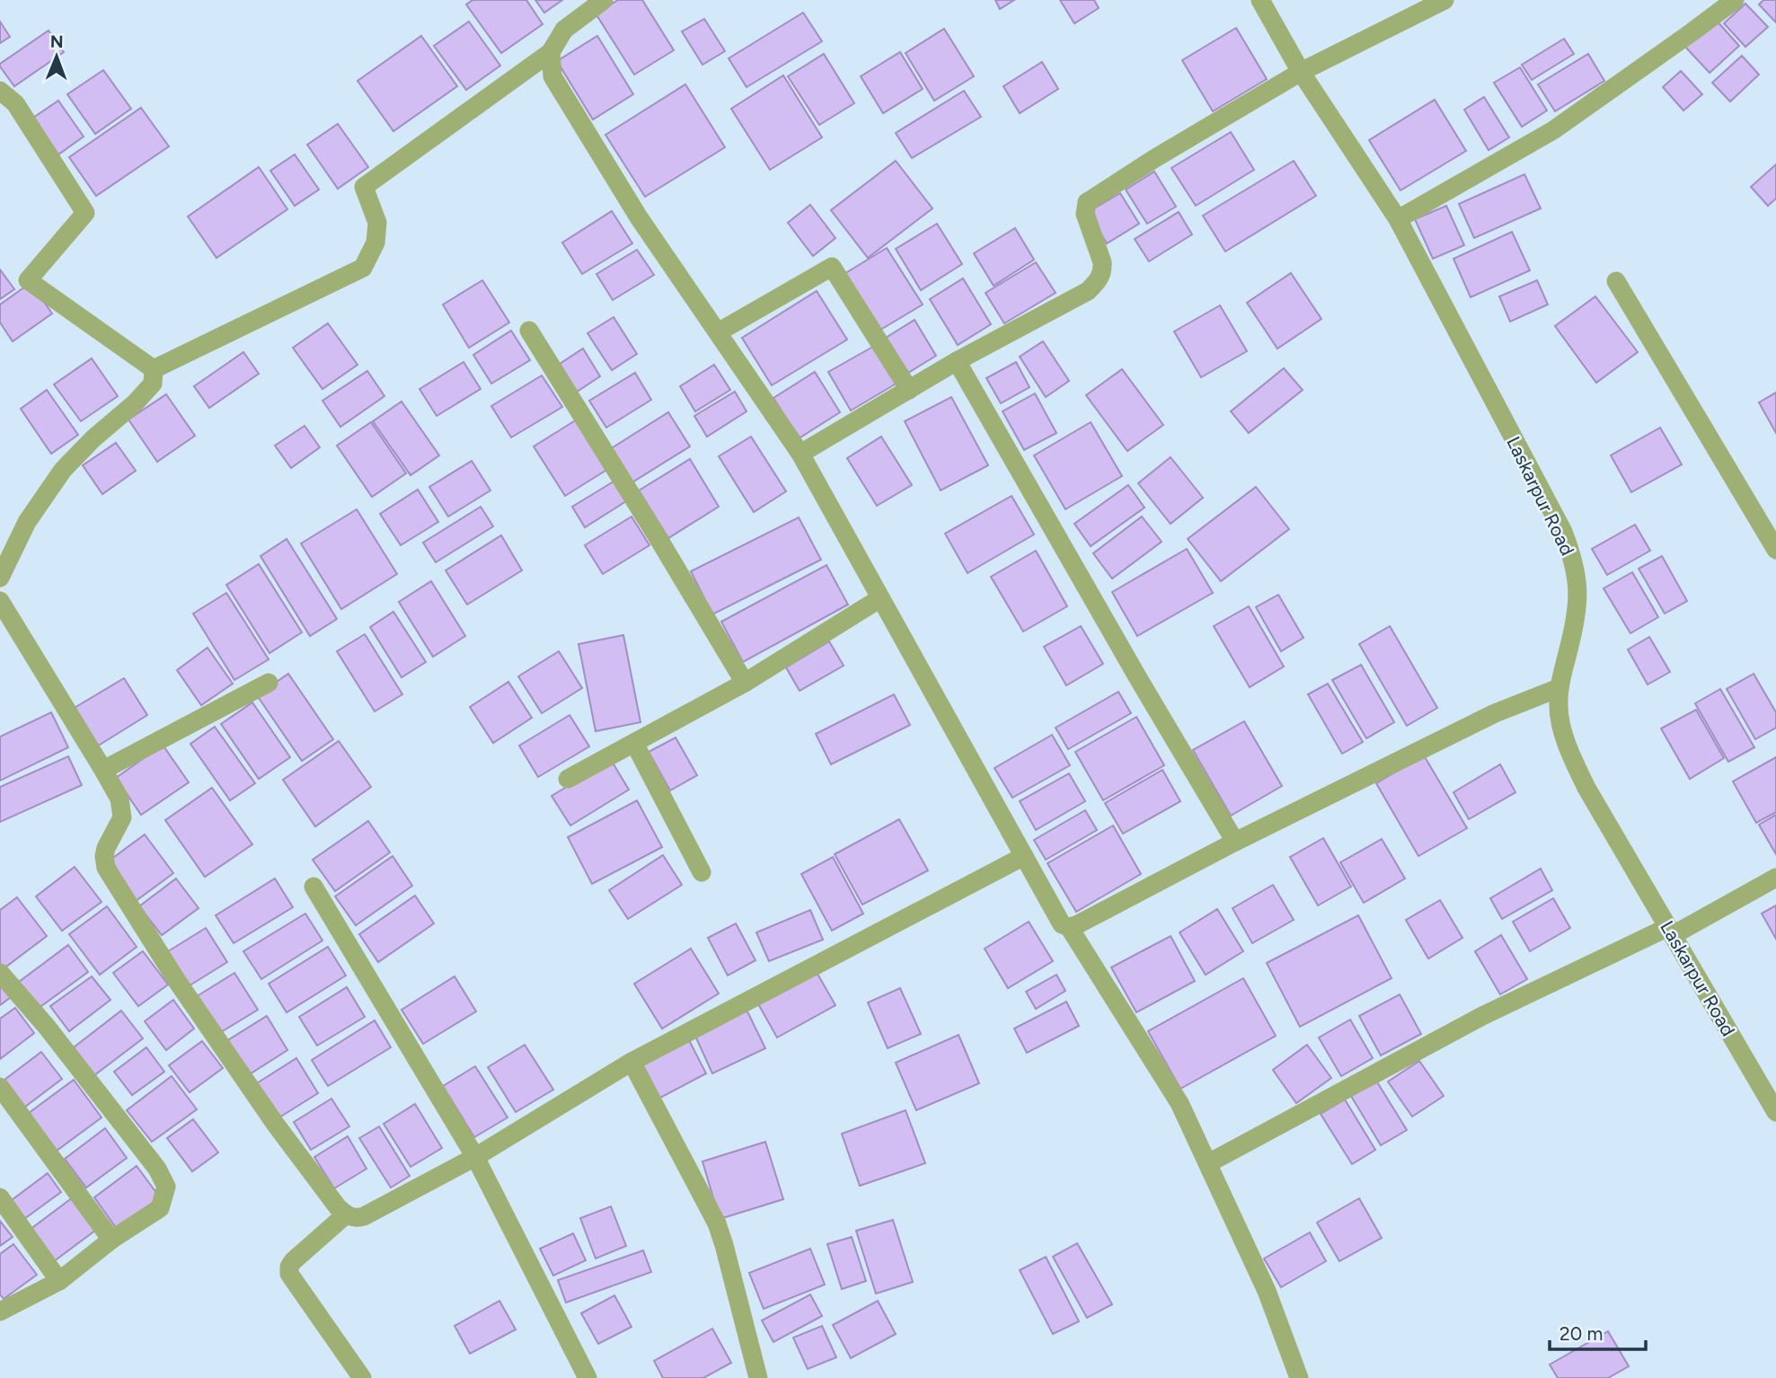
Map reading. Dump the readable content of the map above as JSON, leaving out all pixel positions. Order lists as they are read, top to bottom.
{
  "streets": {
    "street": ["Laskarpur Road"]
  },
  "scale_bar": "20 m",
  "north": "top"
}
